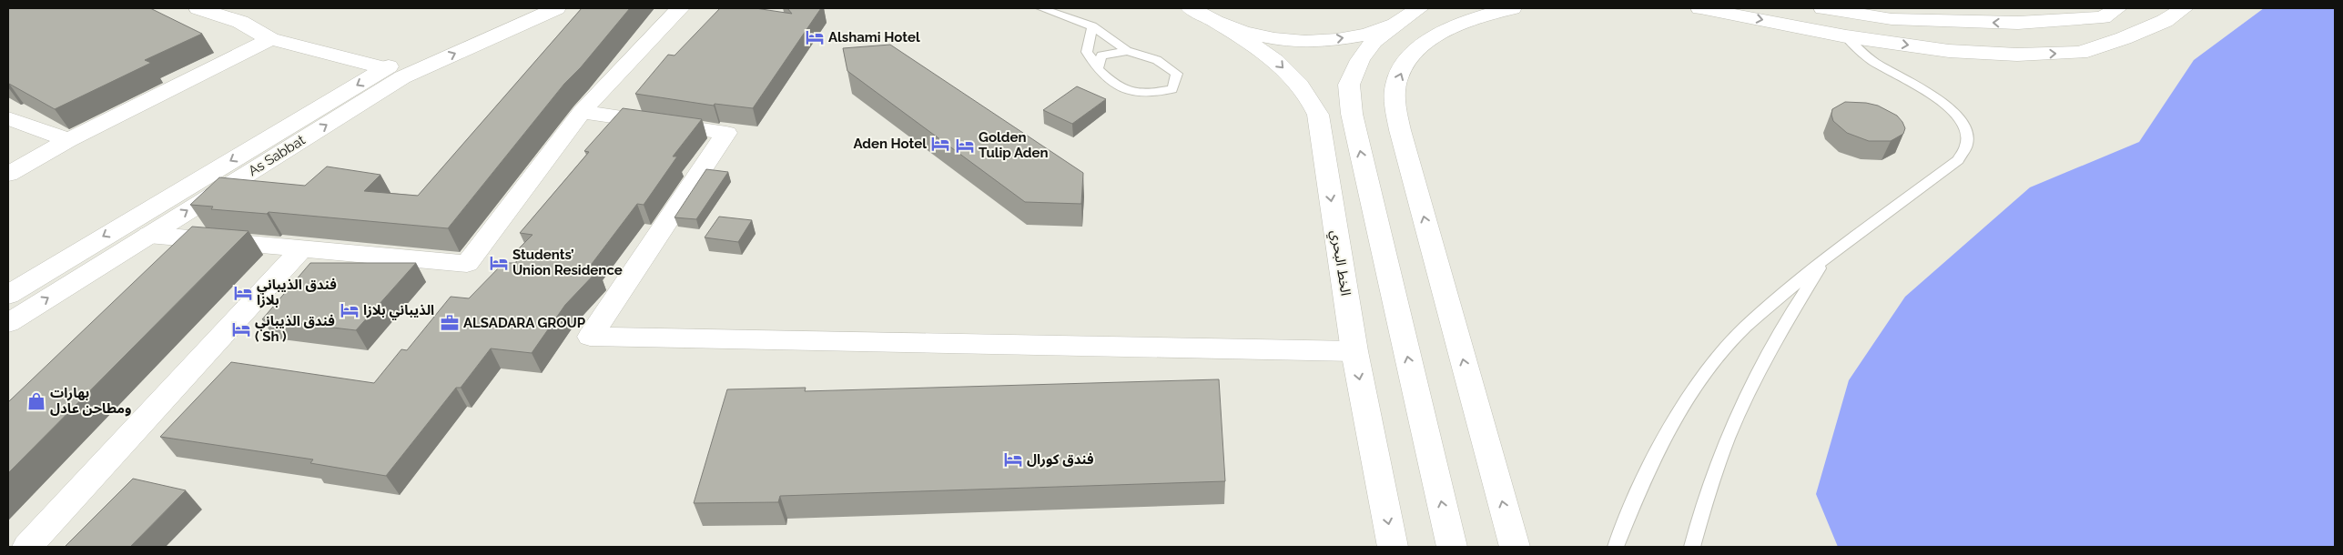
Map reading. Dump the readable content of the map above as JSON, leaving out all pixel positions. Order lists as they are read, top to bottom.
{
  "streets": {
    "main road": ["As Sabbat", "الخط البحري"]
  },
  "one_way": ["الخط البحري"],
  "places": {
    "hotel": [
      "Alshami Hotel",
      "Aden Hotel",
      "Golden Tulip Aden",
      "Students’ Union Residence",
      "فندق الذيباني بلازا",
      "الذيباني بلازا",
      "فندق الذيباني ( Sh )",
      "فندق كورال"
    ],
    "office": ["ALSADARA GROUP"],
    "shop": ["بهارات ومطاحن عادل"]
  }
}
